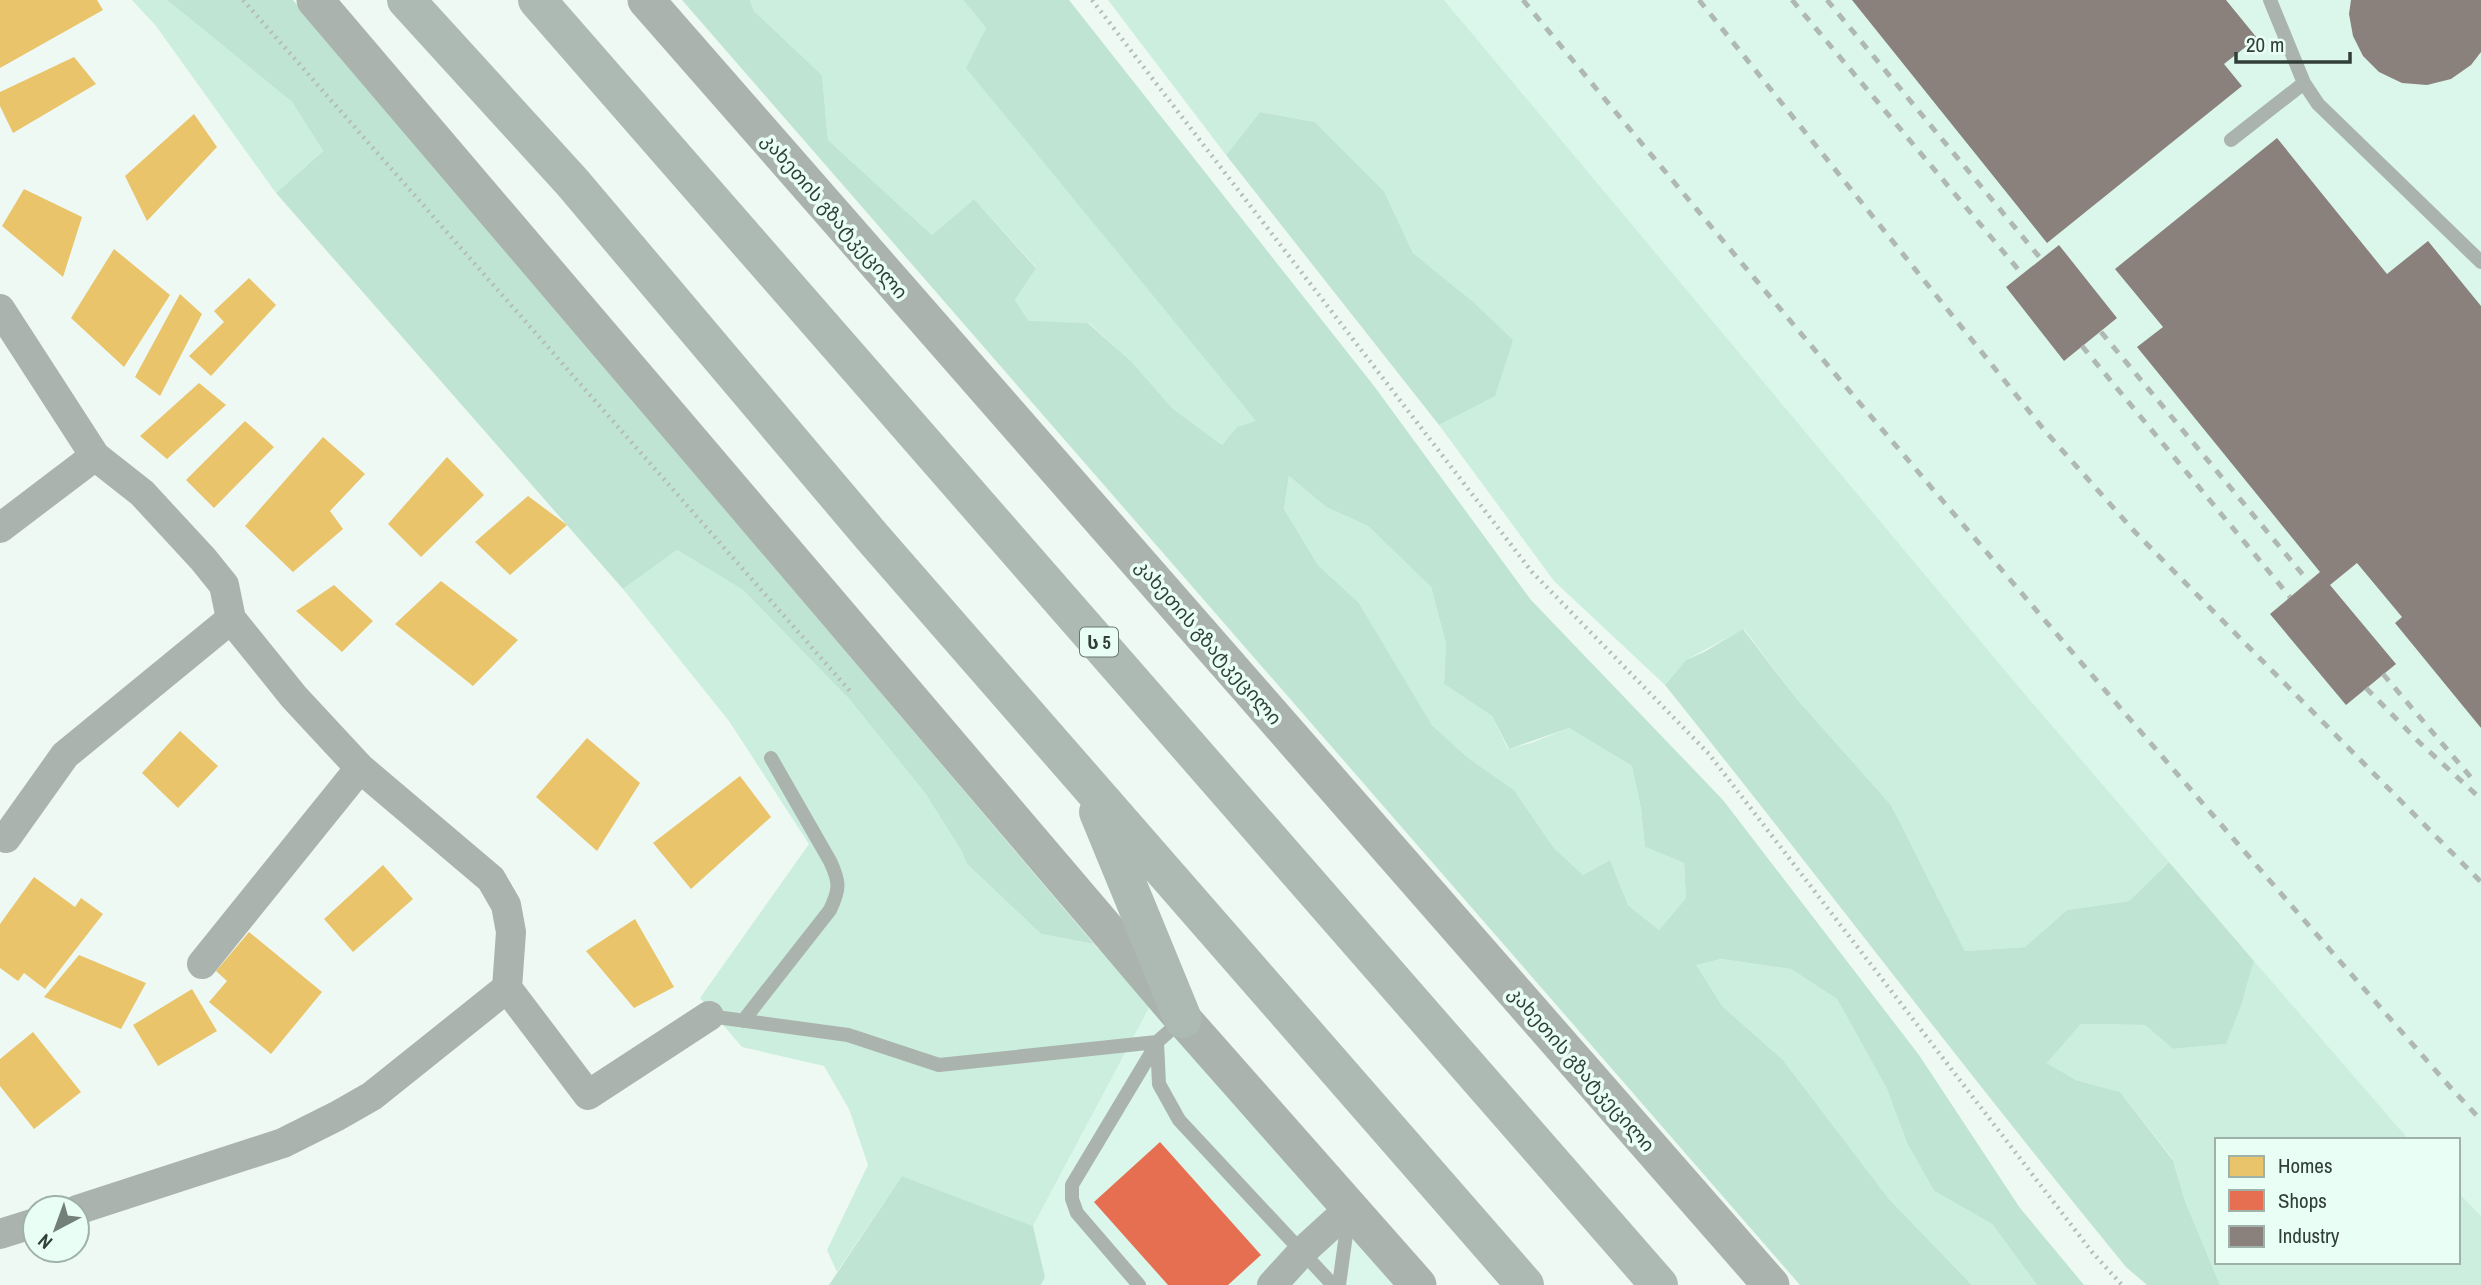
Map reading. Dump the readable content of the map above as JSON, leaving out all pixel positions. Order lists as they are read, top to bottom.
{
  "streets": {
    "highway": ["ს 5"],
    "street": ["კახეთის გზატკეცილი"]
  },
  "legend": ["Homes", "Shops", "Industry"],
  "scale_bar": "20 m",
  "north": "bottom left"
}
